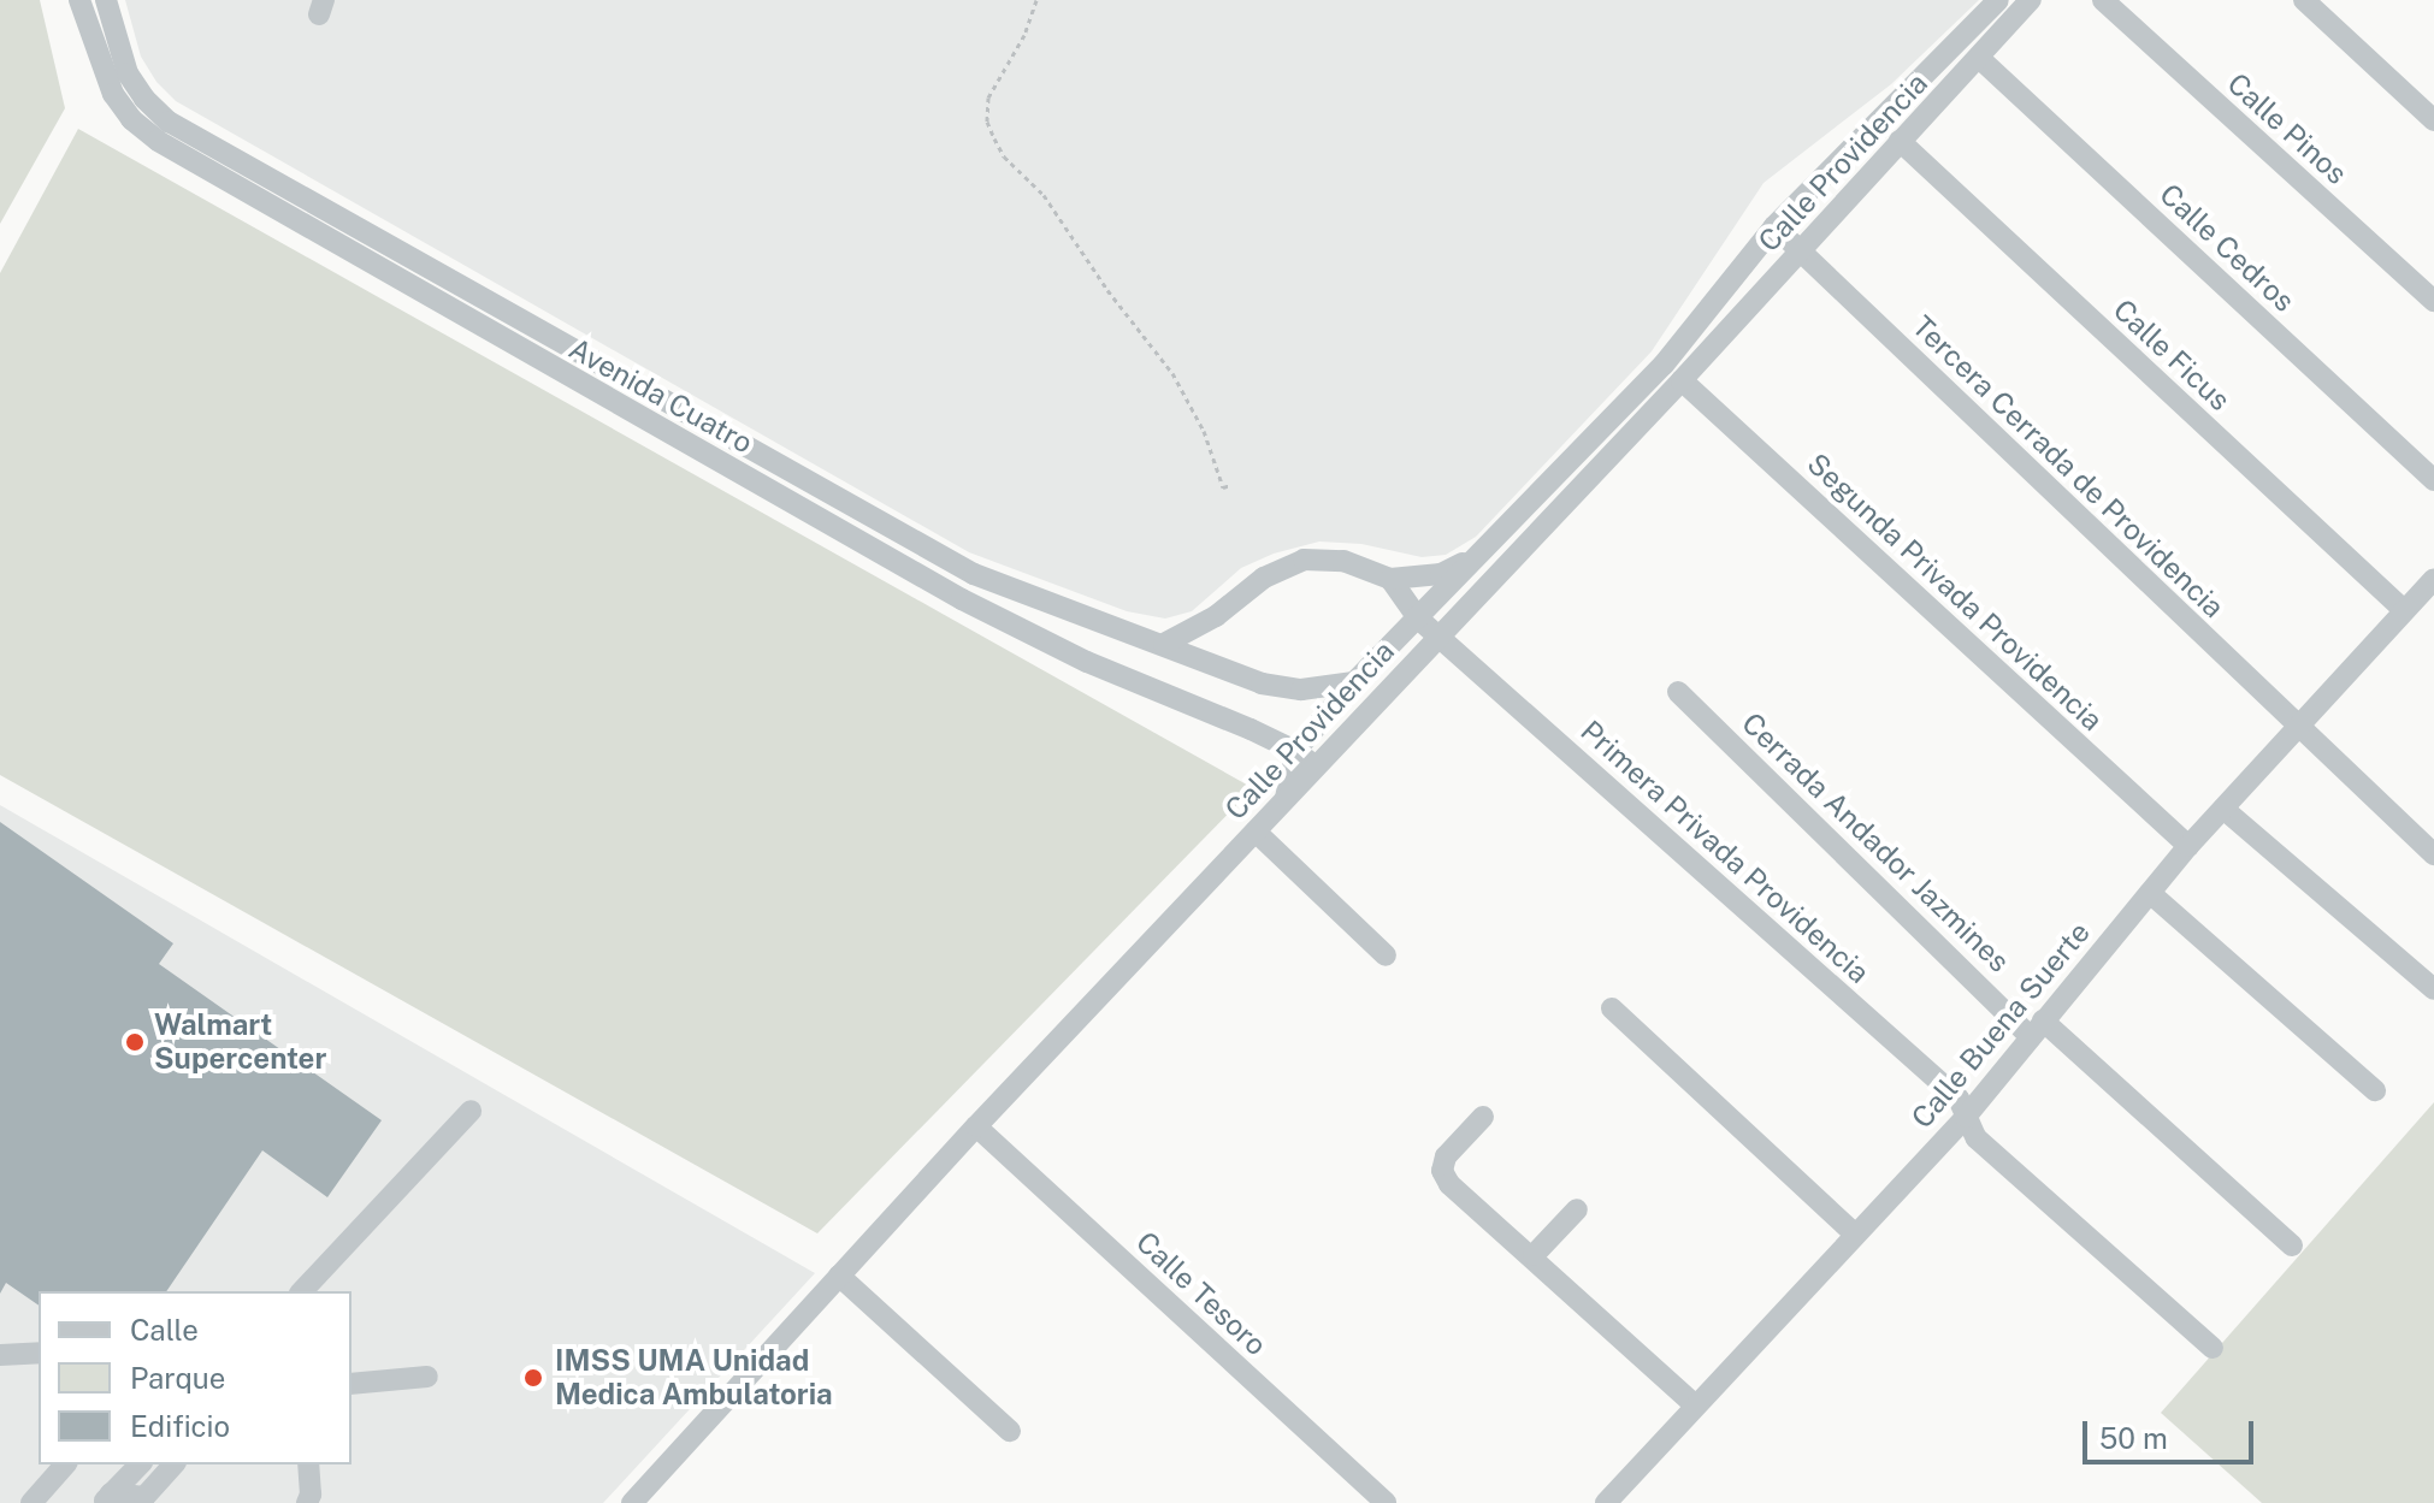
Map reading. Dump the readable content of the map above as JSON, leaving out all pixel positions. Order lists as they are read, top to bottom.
{
  "streets": {
    "street": [
      "Calle Pinos",
      "Calle Providencia",
      "Calle Cedros",
      "Calle Ficus",
      "Avenida Cuatro",
      "Tercera Cerrada de Providencia",
      "Segunda Privada Providencia",
      "Cerrada Andador Jazmines",
      "Primera Privada Providencia",
      "Calle Buena Suerte",
      "Calle Tesoro"
    ]
  },
  "crossings": [
    ["Calle Providencia", "Calle Cedros"],
    ["Calle Providencia", "Calle Ficus"],
    ["Calle Providencia", "Avenida Cuatro"],
    ["Calle Providencia", "Tercera Cerrada de Providencia"],
    ["Calle Providencia", "Segunda Privada Providencia"],
    ["Calle Providencia", "Primera Privada Providencia"],
    ["Calle Providencia", "Calle Tesoro"],
    ["Calle Ficus", "Calle Buena Suerte"],
    ["Tercera Cerrada de Providencia", "Calle Buena Suerte"],
    ["Segunda Privada Providencia", "Calle Buena Suerte"],
    ["Cerrada Andador Jazmines", "Calle Buena Suerte"],
    ["Primera Privada Providencia", "Calle Buena Suerte"]
  ],
  "places": ["Walmart Supercenter", "IMSS UMA Unidad Medica Ambulatoria"],
  "legend": ["Calle", "Parque", "Edificio"],
  "scale_bar": "50 m"
}
